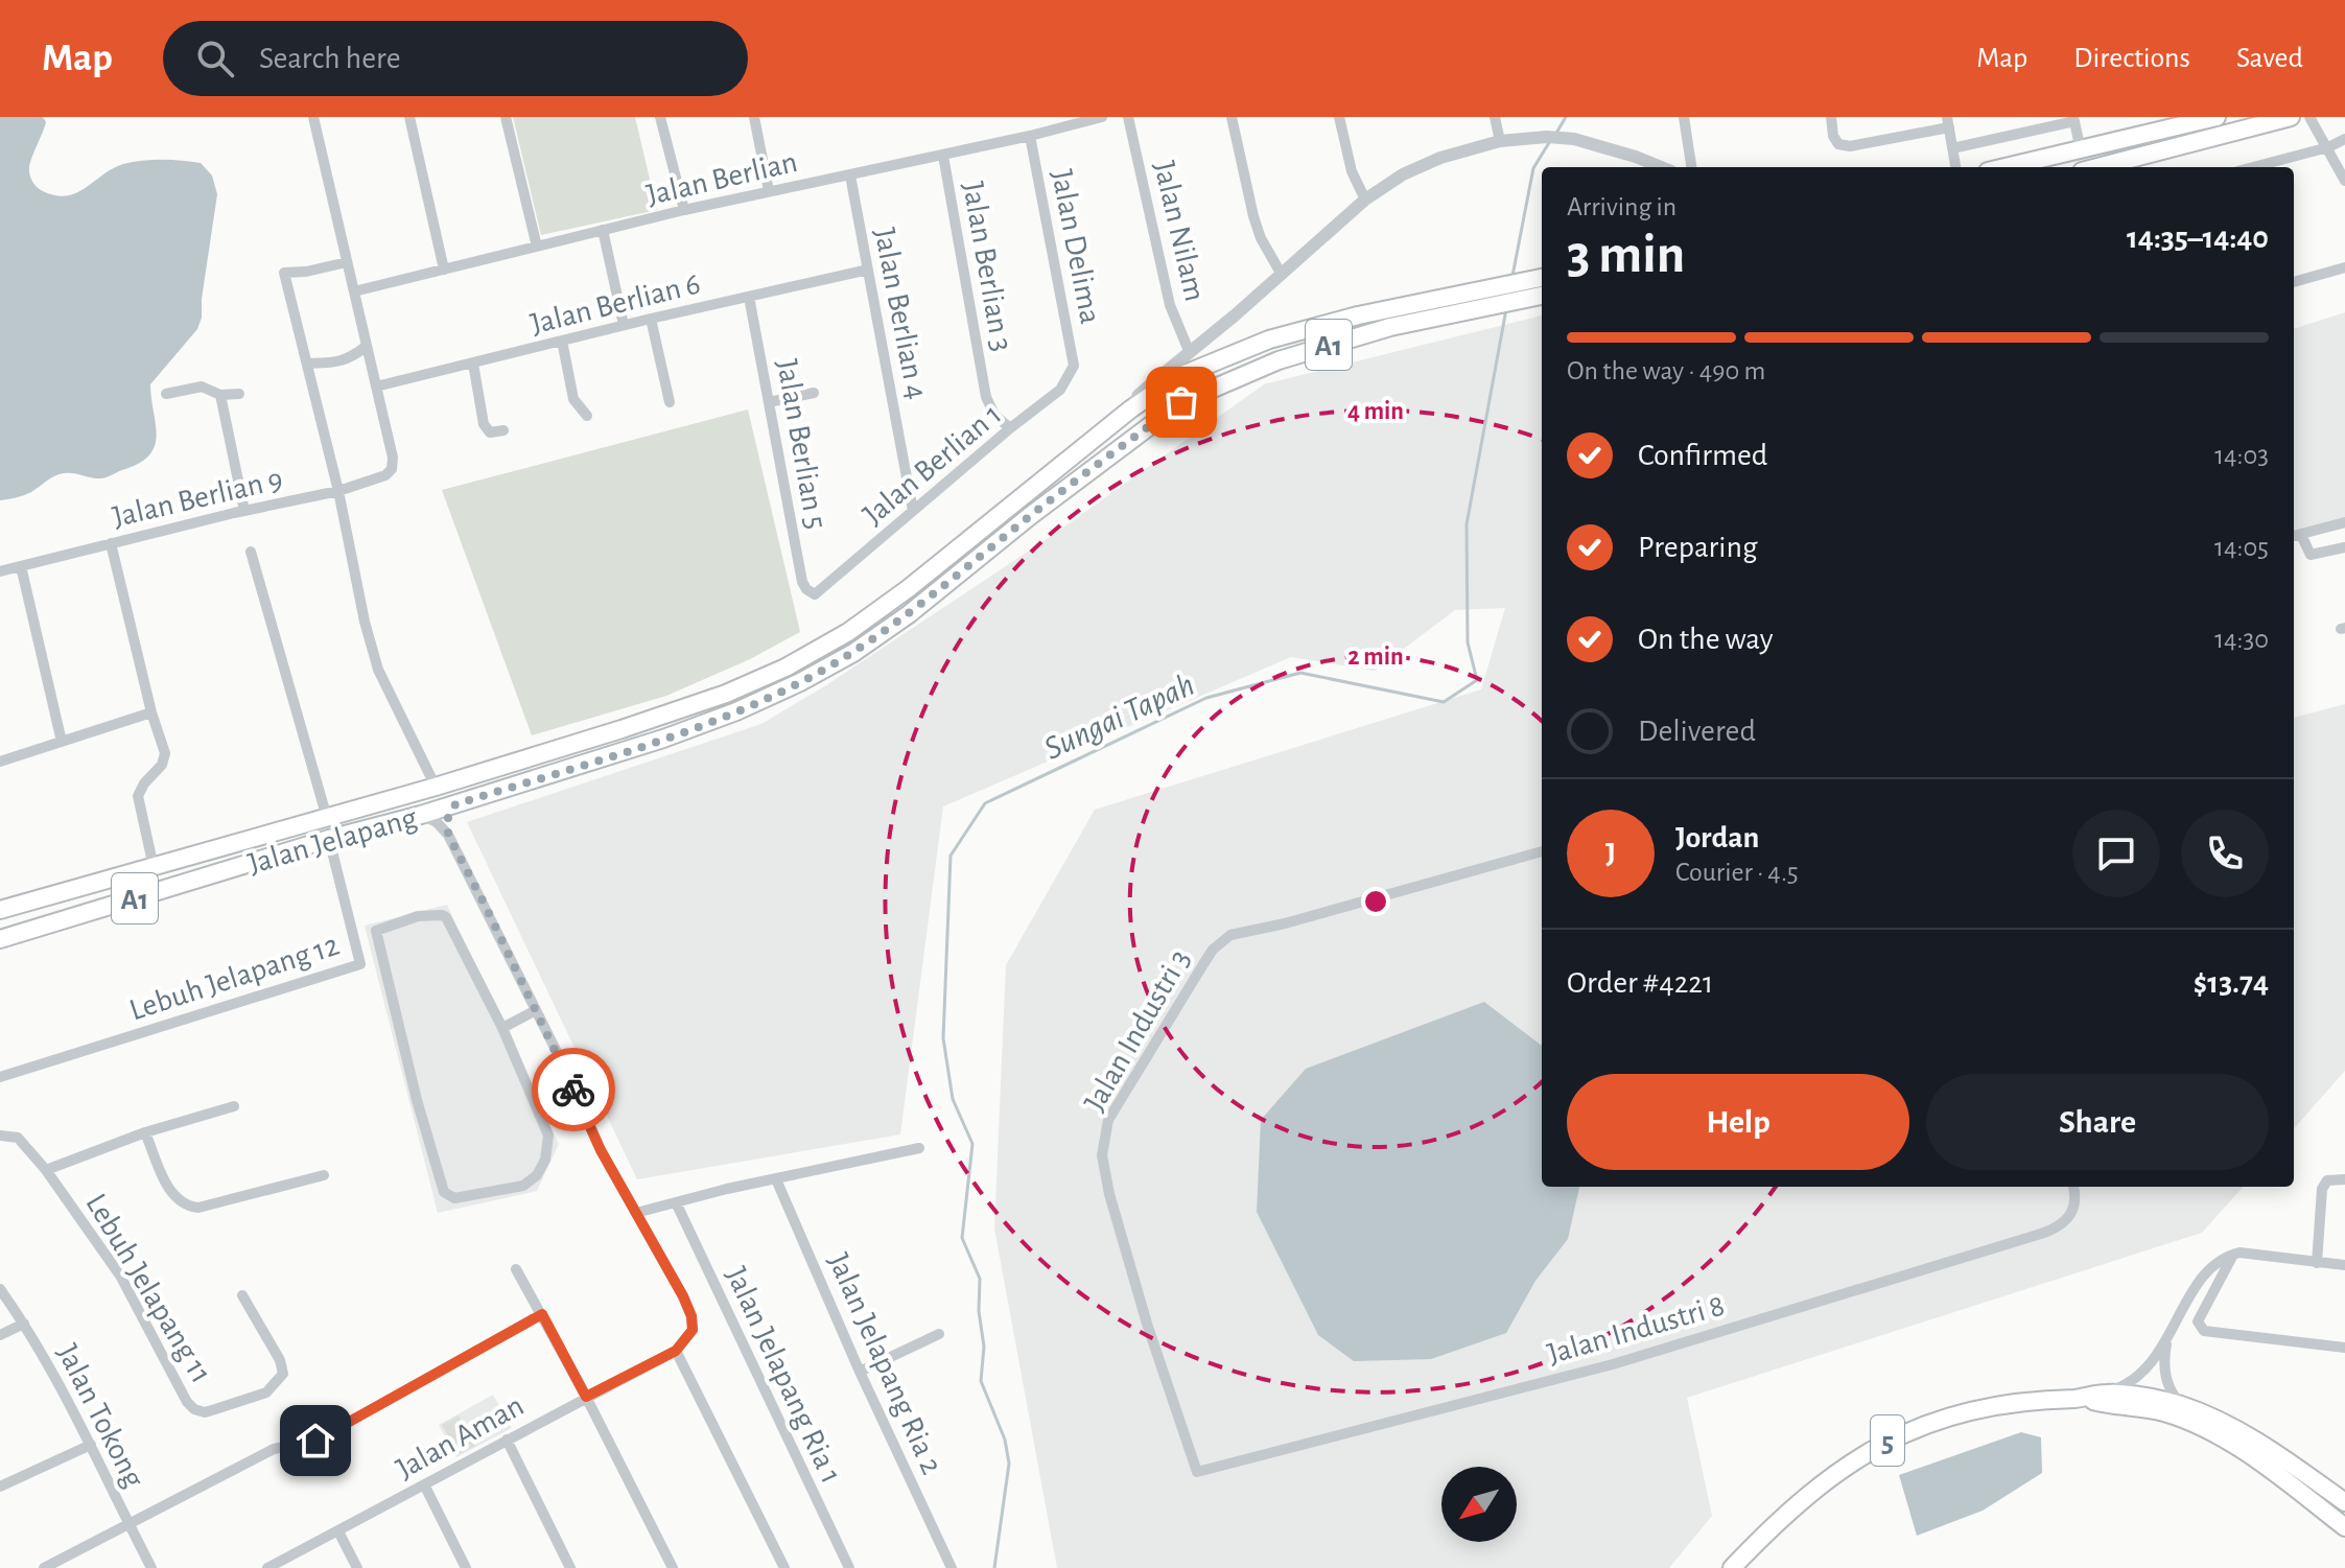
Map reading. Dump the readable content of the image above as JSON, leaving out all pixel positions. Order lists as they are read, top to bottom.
{
  "streets": {
    "main road": ["A1", "Jalan Jelapang", "5"],
    "street": [
      "Jalan Berlian",
      "Jalan Nilam",
      "Jalan Delima",
      "Jalan Berlian 3",
      "Jalan Berlian 6",
      "Jalan Berlian 4",
      "Jalan Berlian 5",
      "Jalan Berlian 1",
      "Jalan Berlian 9",
      "Lebuh Jelapang 12",
      "Jalan Industri 3",
      "Lebuh Jelapang 11",
      "Jalan Industri 8",
      "Jalan Jelapang Ria 2",
      "Jalan Jelapang Ria 1",
      "Jalan Tokong",
      "Jalan Aman"
    ]
  },
  "crossings": [
    ["Jalan Berlian", "Jalan Delima"],
    ["Jalan Berlian", "Jalan Berlian 3"],
    ["Jalan Berlian", "Jalan Berlian 4"],
    ["Jalan Delima", "Jalan Berlian 1"],
    ["Jalan Berlian 3", "Jalan Berlian 1"],
    ["Jalan Berlian 6", "Jalan Berlian 4"],
    ["Jalan Berlian 6", "Jalan Berlian 5"],
    ["Jalan Berlian 6", "Jalan Berlian 9"],
    ["Jalan Berlian 4", "Jalan Berlian 1"],
    ["Jalan Berlian 5", "Jalan Berlian 1"],
    ["Jalan Jelapang", "Lebuh Jelapang 12"],
    ["Jalan Industri 3", "Jalan Industri 8"]
  ],
  "water": ["Sungai Tapah"],
  "north": "bottom left",
  "page": {
    "header": "Map",
    "search": "Search here",
    "nav": ["Map", "Directions", "Saved"],
    "heading": ["3 min", "Arriving in", "14:35–14:40"],
    "panel": [
      "Jordan",
      "Courier · 4.5",
      "Order #4221",
      "$13.74"
    ],
    "bar": "On the way · 490 m",
    "list": [
      ["Confirmed", "14:03"],
      ["Preparing", "14:05"],
      ["On the way", "14:30"],
      "Delivered"
    ],
    "round": "J",
    "buttons": ["Help", "Share"]
  },
  "rings": ["4 min", "2 min"]
}
